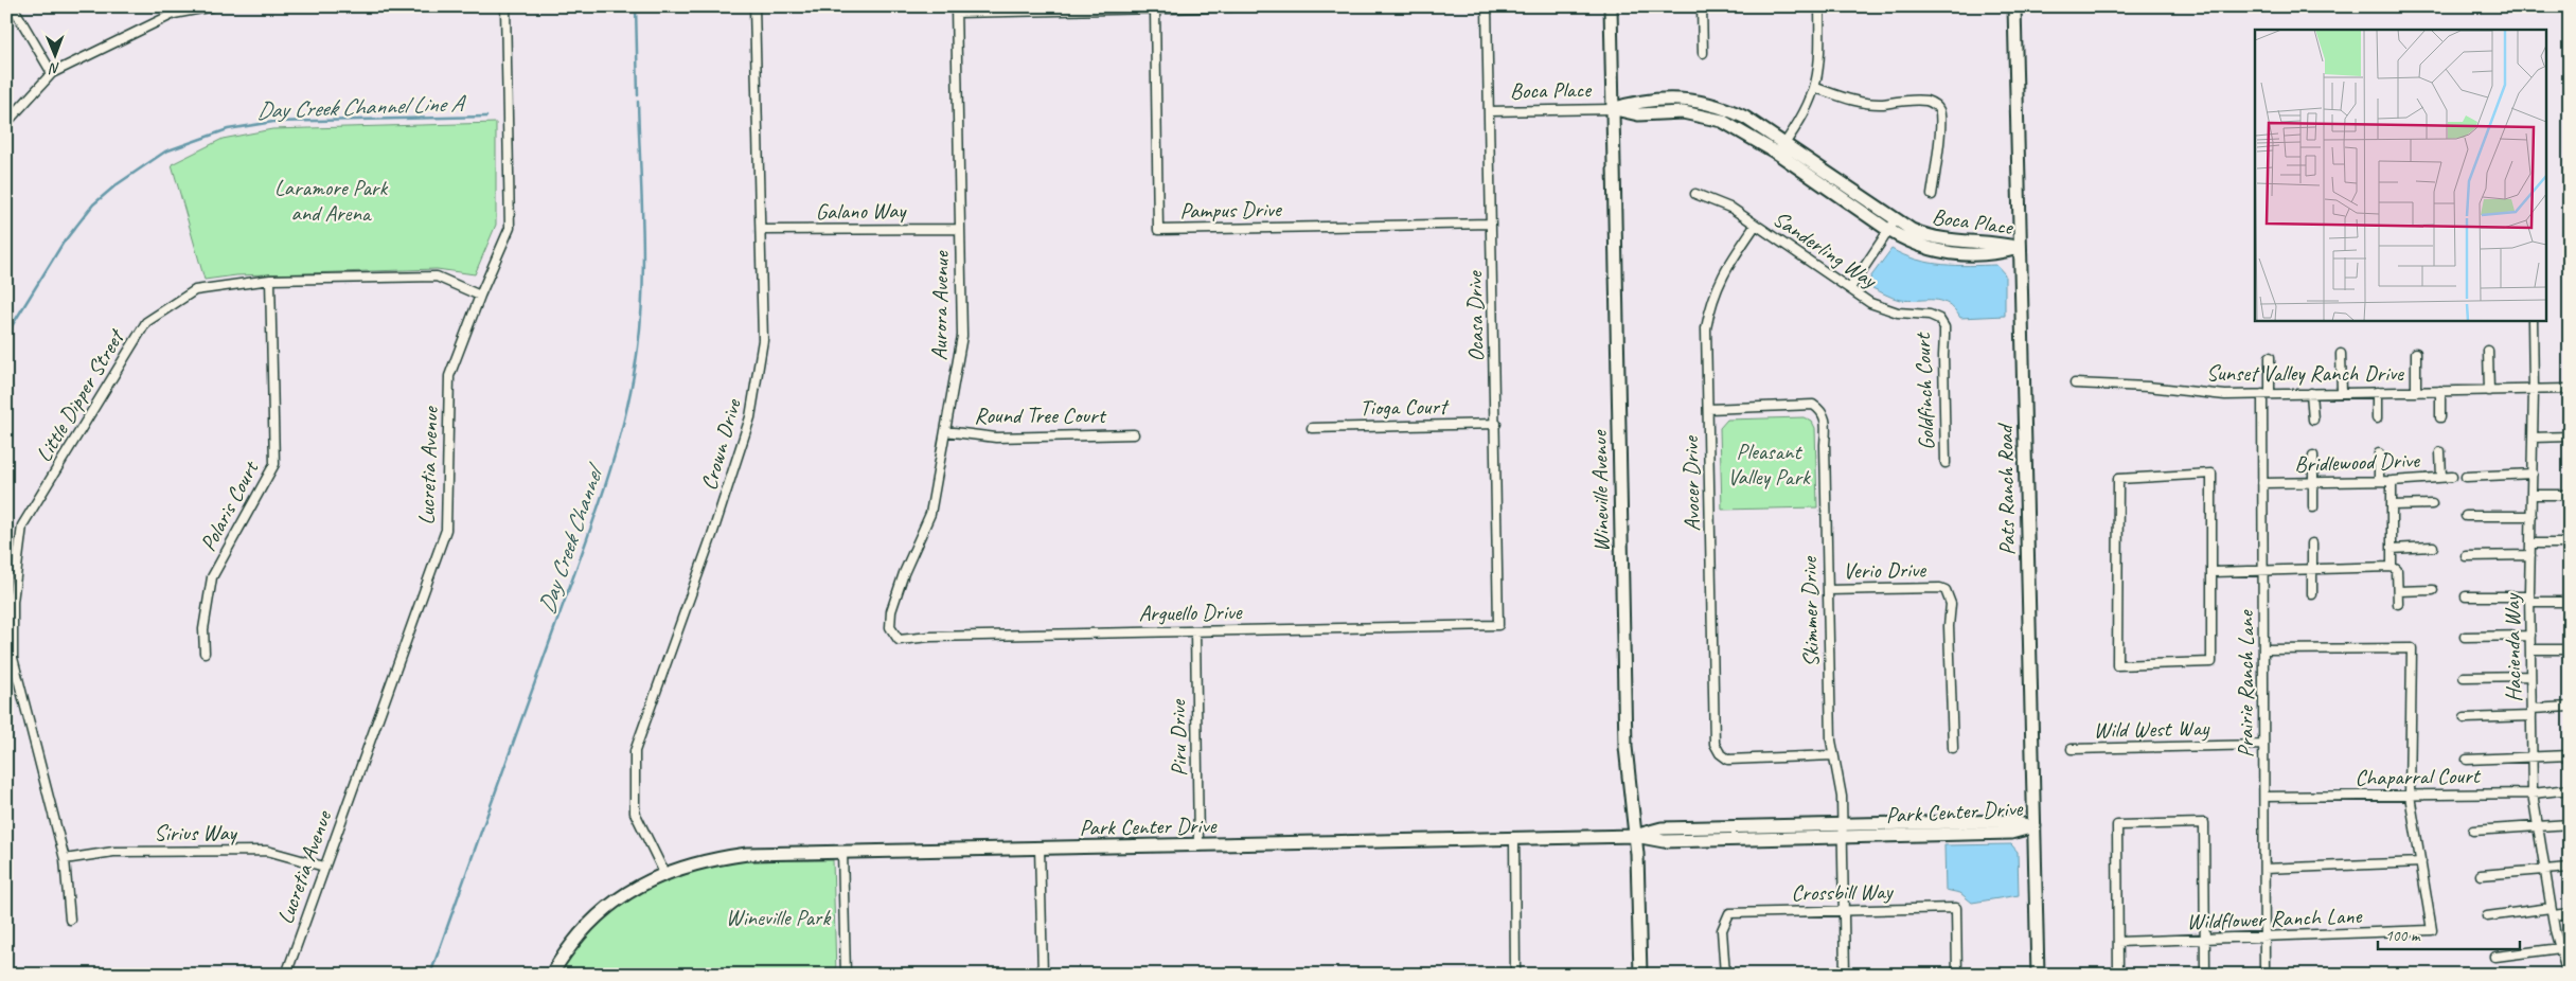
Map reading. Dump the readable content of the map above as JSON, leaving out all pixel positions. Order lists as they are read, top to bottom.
{
  "streets": {
    "street": [
      "Boca Place",
      "Pampus Drive",
      "Galano Way",
      "Sanderling Way",
      "Aurora Avenue",
      "Ocasa Drive",
      "Sunset Valley Ranch Drive",
      "Goldfinch Court",
      "Little Dipper Street",
      "Tioga Court",
      "Round Tree Court",
      "Crown Drive",
      "Bridlewood Drive",
      "Lucretia Avenue",
      "Avocer Drive",
      "Pats Ranch Road",
      "Wineville Avenue",
      "Polaris Court",
      "Verio Drive",
      "Arguello Drive",
      "Skimmer Drive",
      "Hacienda Way",
      "Prairie Ranch Lane",
      "Wild West Way",
      "Piru Drive",
      "Chaparral Court",
      "Park Center Drive",
      "Sirius Way",
      "Crossbill Way",
      "Wildflower Ranch Lane"
    ]
  },
  "crossings": [
    ["Boca Place", "Ocasa Drive"],
    ["Boca Place", "Pats Ranch Road"],
    ["Boca Place", "Wineville Avenue"],
    ["Pampus Drive", "Ocasa Drive"],
    ["Galano Way", "Aurora Avenue"],
    ["Galano Way", "Crown Drive"],
    ["Sanderling Way", "Goldfinch Court"],
    ["Sanderling Way", "Avocer Drive"],
    ["Aurora Avenue", "Round Tree Court"],
    ["Aurora Avenue", "Arguello Drive"],
    ["Ocasa Drive", "Tioga Court"],
    ["Ocasa Drive", "Arguello Drive"],
    ["Sunset Valley Ranch Drive", "Hacienda Way"],
    ["Sunset Valley Ranch Drive", "Prairie Ranch Lane"],
    ["Little Dipper Street", "Lucretia Avenue"],
    ["Little Dipper Street", "Polaris Court"],
    ["Little Dipper Street", "Sirius Way"],
    ["Crown Drive", "Park Center Drive"],
    ["Bridlewood Drive", "Prairie Ranch Lane"],
    ["Lucretia Avenue", "Sirius Way"],
    ["Avocer Drive", "Skimmer Drive"],
    ["Pats Ranch Road", "Park Center Drive"],
    ["Wineville Avenue", "Park Center Drive"],
    ["Verio Drive", "Skimmer Drive"],
    ["Arguello Drive", "Piru Drive"],
    ["Skimmer Drive", "Park Center Drive"],
    ["Skimmer Drive", "Crossbill Way"],
    ["Hacienda Way", "Chaparral Court"],
    ["Prairie Ranch Lane", "Wild West Way"],
    ["Prairie Ranch Lane", "Chaparral Court"],
    ["Prairie Ranch Lane", "Wildflower Ranch Lane"],
    ["Piru Drive", "Park Center Drive"]
  ],
  "water": ["Day Creek Channel Line A", "Day Creek Channel"],
  "parks": ["Laramore Park and Arena", "Pleasant Valley Park", "Wineville Park"],
  "scale_bar": "100 m",
  "north": "bottom"
}
